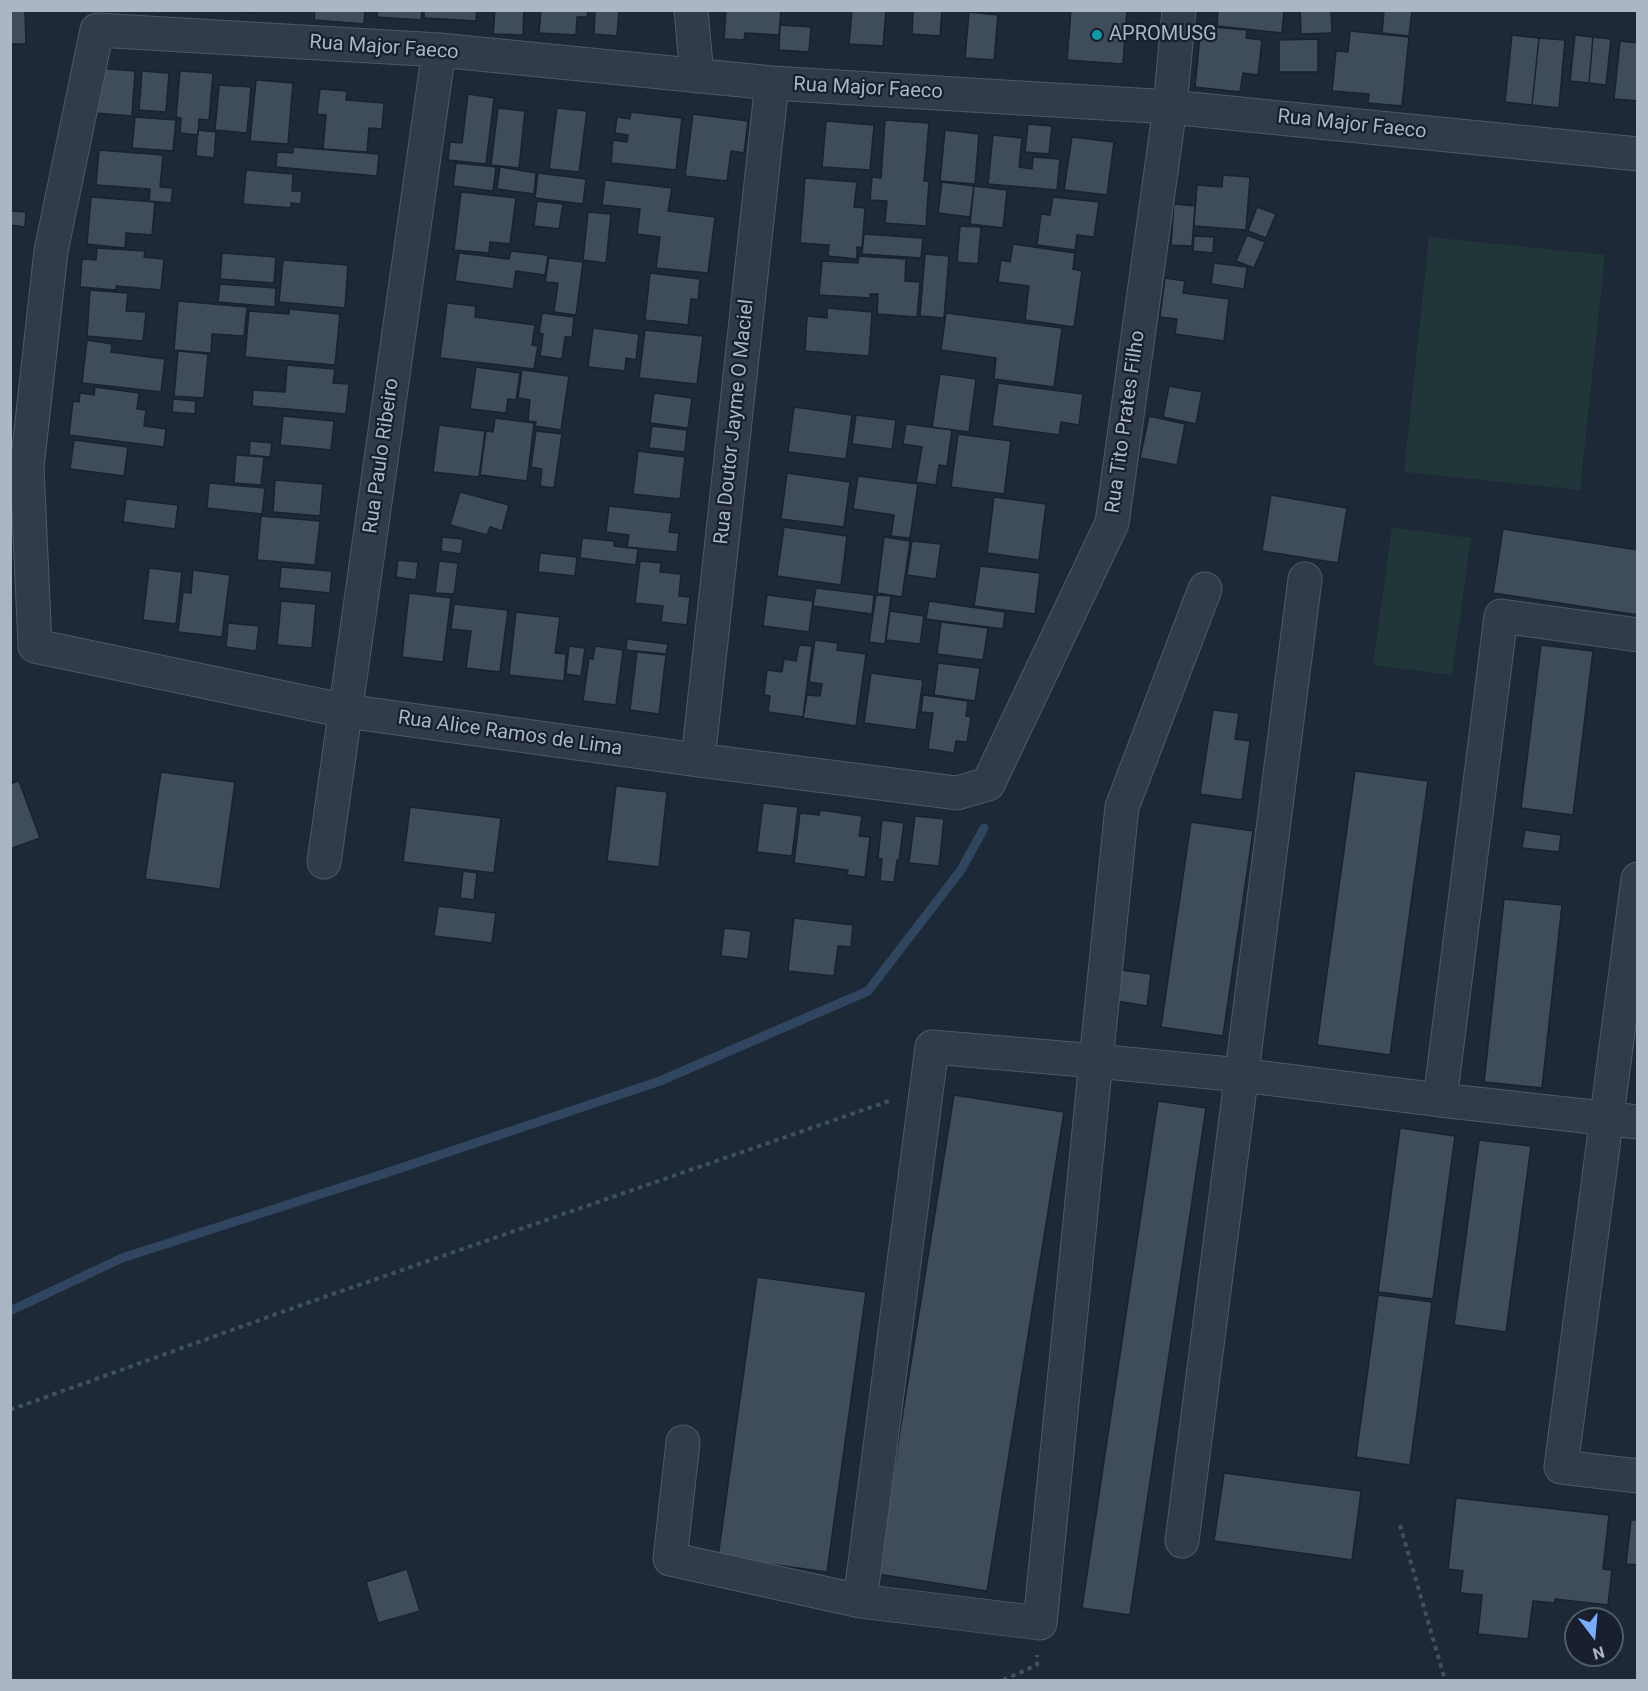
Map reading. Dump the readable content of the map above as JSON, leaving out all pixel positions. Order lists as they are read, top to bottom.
{
  "streets": {
    "street": [
      "Rua Major Faeco",
      "Rua Doutor Jayme O Maciel",
      "Rua Tito Prates Filho",
      "Rua Paulo Ribeiro",
      "Rua Alice Ramos de Lima"
    ]
  },
  "crossings": [
    ["Rua Major Faeco", "Rua Doutor Jayme O Maciel"],
    ["Rua Major Faeco", "Rua Tito Prates Filho"],
    ["Rua Major Faeco", "Rua Paulo Ribeiro"],
    ["Rua Major Faeco", "Rua Alice Ramos de Lima"],
    ["Rua Doutor Jayme O Maciel", "Rua Alice Ramos de Lima"],
    ["Rua Tito Prates Filho", "Rua Alice Ramos de Lima"],
    ["Rua Paulo Ribeiro", "Rua Alice Ramos de Lima"]
  ],
  "places": ["APROMUSG"],
  "north": "bottom"
}
